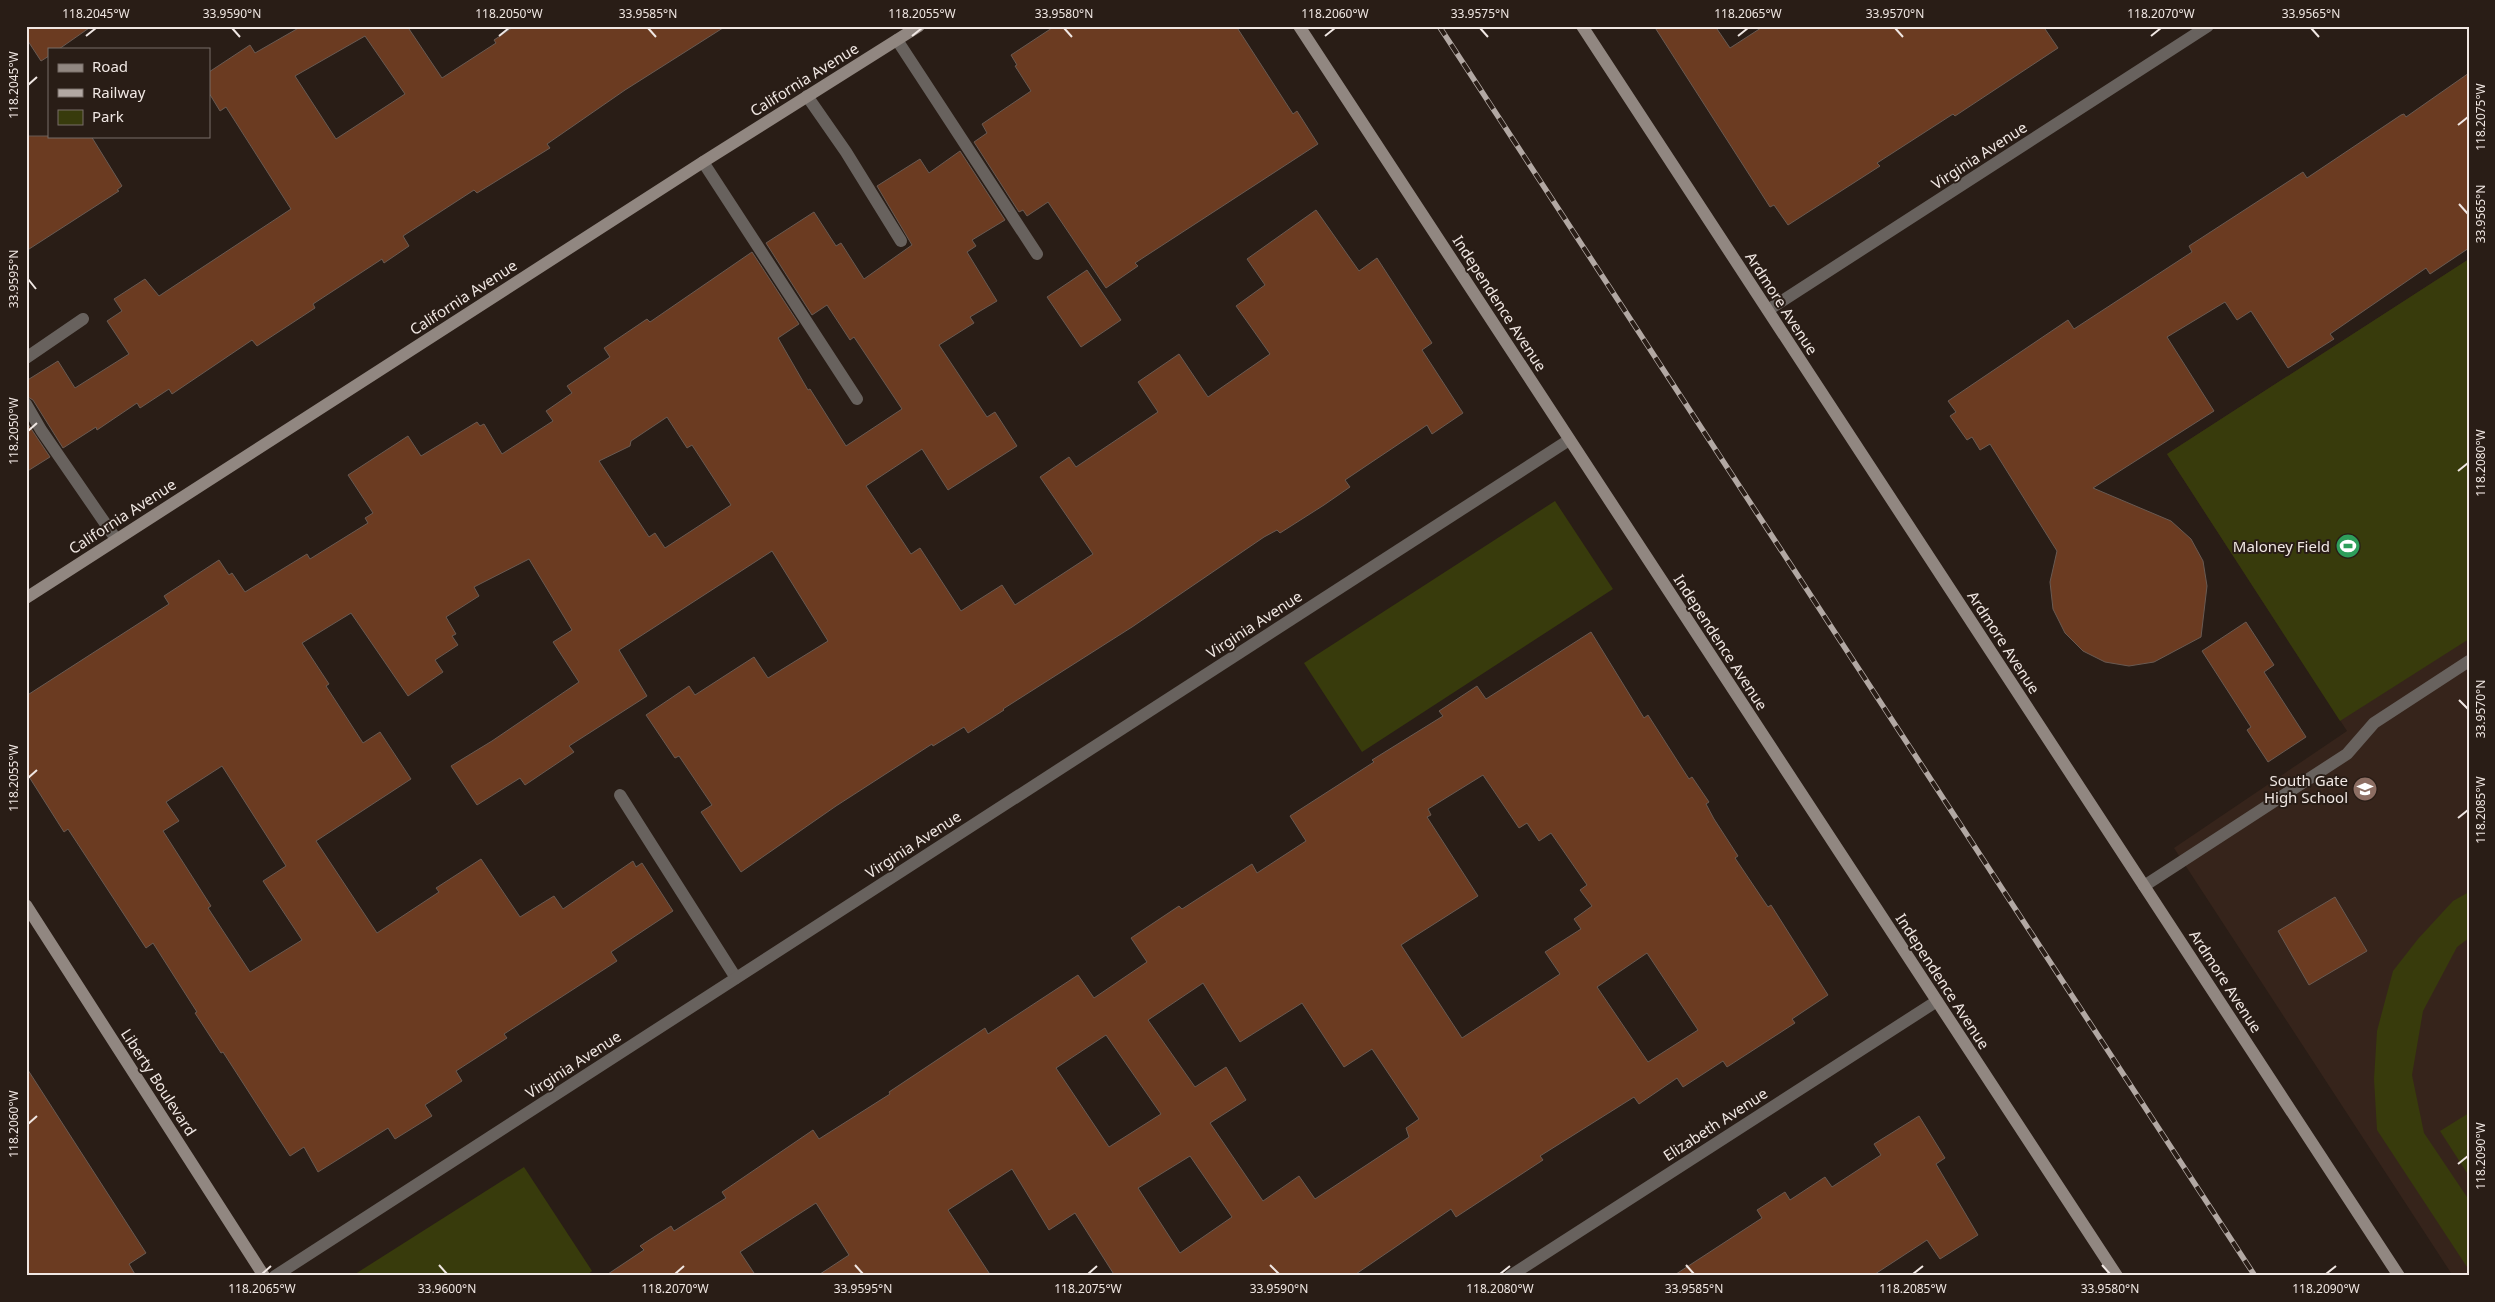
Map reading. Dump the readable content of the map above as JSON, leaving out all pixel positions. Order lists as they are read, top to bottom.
{
  "streets": {
    "street": [
      "California Avenue",
      "Virginia Avenue",
      "Independence Avenue",
      "Ardmore Avenue",
      "Liberty Boulevard",
      "Elizabeth Avenue"
    ]
  },
  "crossings": [
    ["Virginia Avenue", "Independence Avenue"],
    ["Virginia Avenue", "Ardmore Avenue"],
    ["Independence Avenue", "Elizabeth Avenue"]
  ],
  "places": {
    "sports": ["Maloney Field"],
    "school or university": ["South Gate High School"]
  },
  "legend": ["Road", "Railway", "Park"],
  "coordinates": [
    "118.2045°W",
    "33.9590°N",
    "118.2050°W",
    "33.9585°N",
    "118.2055°W",
    "33.9580°N",
    "118.2060°W",
    "33.9575°N",
    "118.2065°W",
    "33.9570°N",
    "118.2070°W",
    "33.9565°N",
    "118.2075°W",
    "33.9595°N",
    "118.2080°W",
    "118.2085°W",
    "118.2090°W",
    "33.9600°N"
  ]
}
